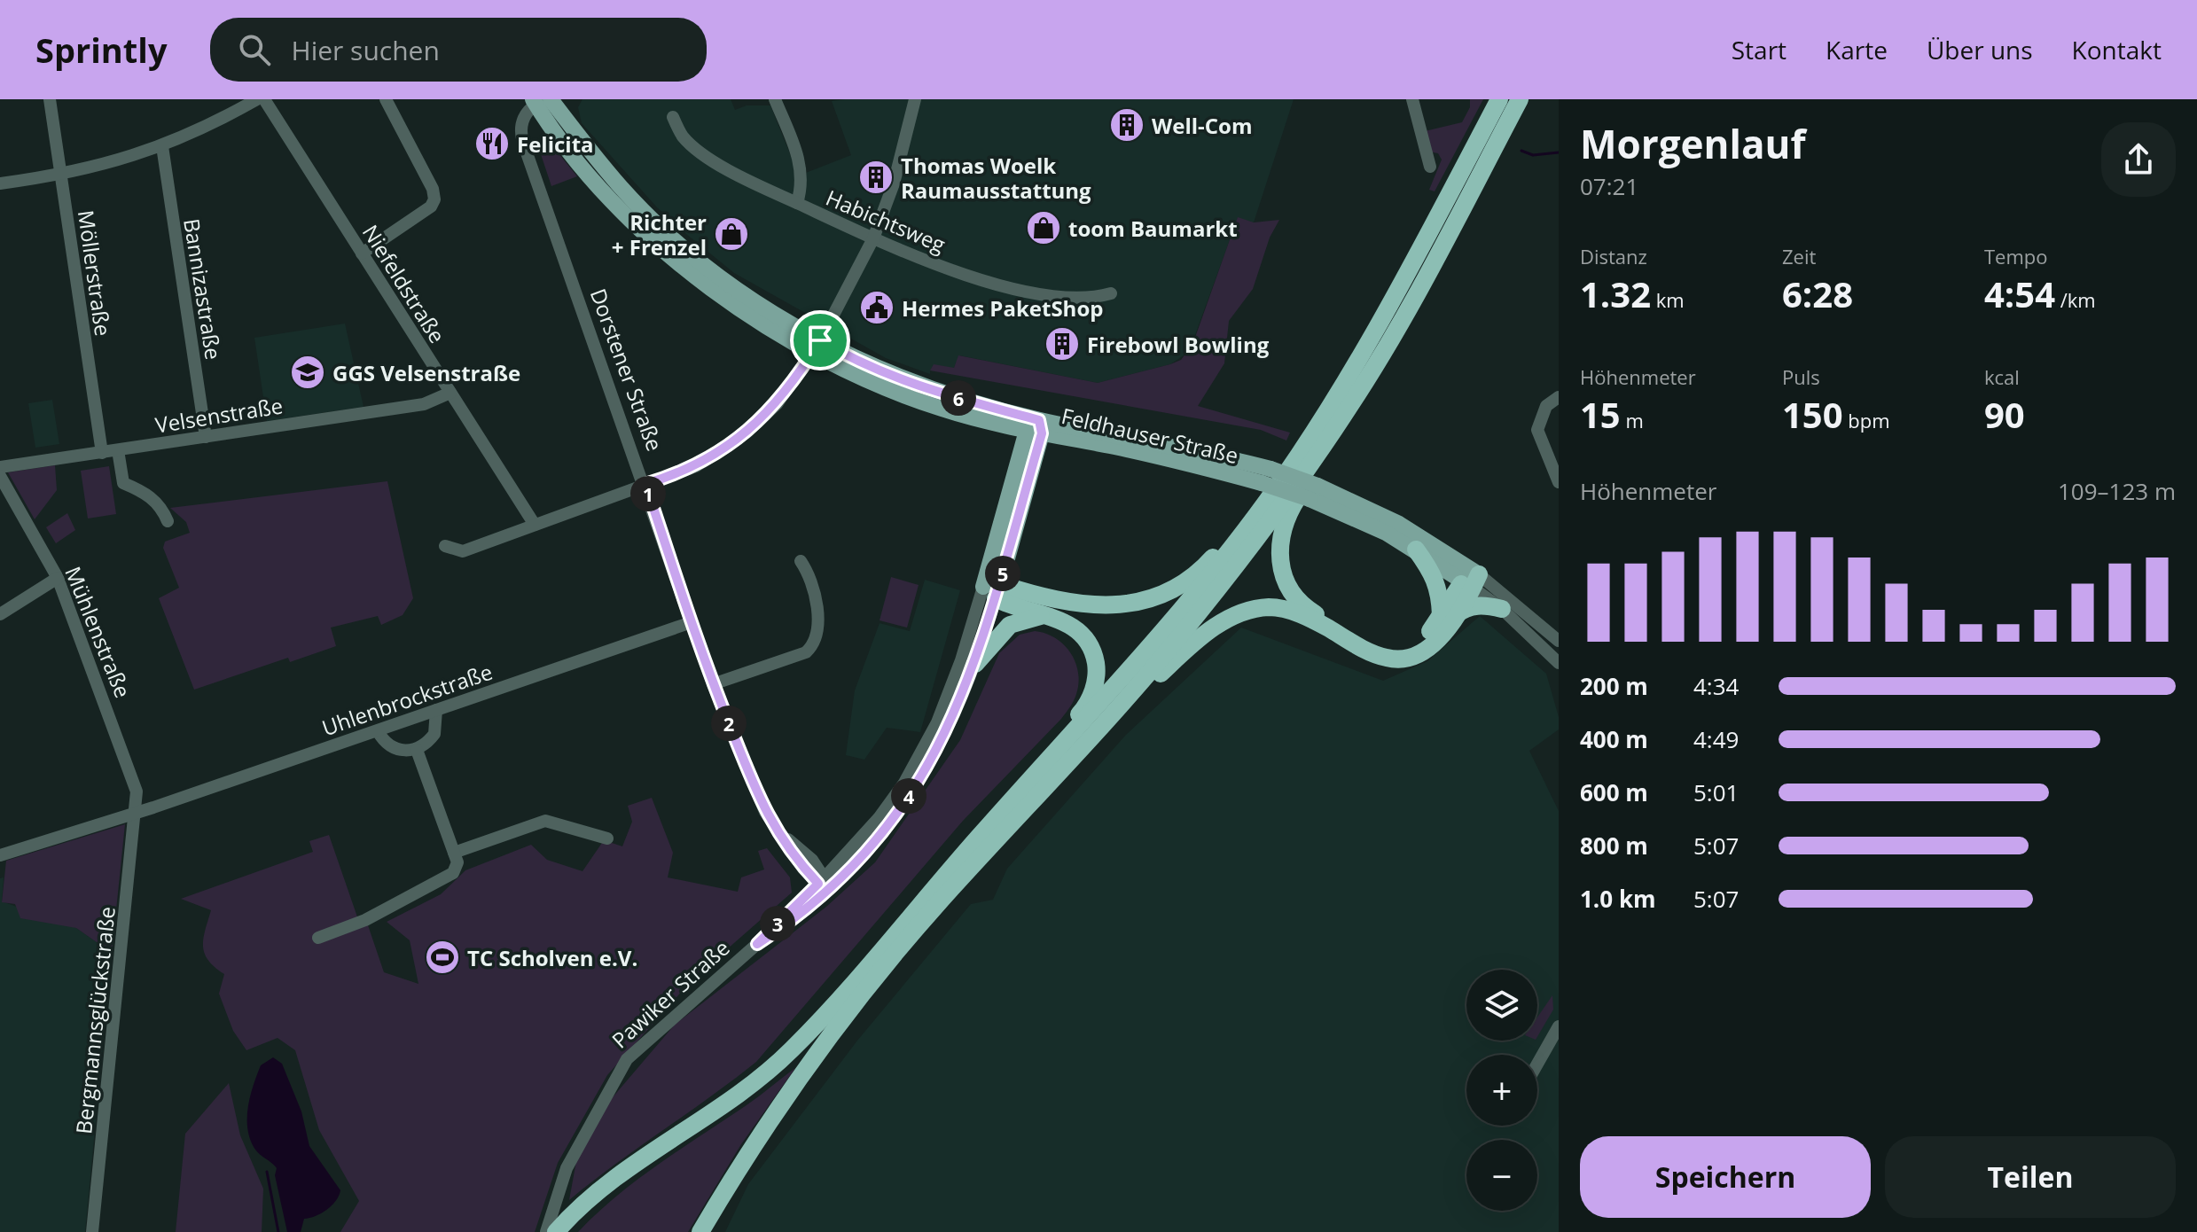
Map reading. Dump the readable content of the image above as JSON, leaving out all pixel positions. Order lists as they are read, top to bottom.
{
  "streets": {
    "main road": ["Feldhauser Straße", "Pawiker Straße"],
    "street": [
      "Habichtsweg",
      "Möllerstraße",
      "Niefeldstraße",
      "Bannizastraße",
      "Dorstener Straße",
      "Velsenstraße",
      "Mühlenstraße",
      "Uhlenbrockstraße",
      "Bergmannsglückstraße"
    ]
  },
  "crossings": [
    ["Möllerstraße", "Velsenstraße"],
    ["Niefeldstraße", "Velsenstraße"],
    ["Bannizastraße", "Velsenstraße"],
    ["Dorstener Straße", "Feldhauser Straße"],
    ["Dorstener Straße", "Uhlenbrockstraße"],
    ["Dorstener Straße", "Pawiker Straße"],
    ["Feldhauser Straße", "Pawiker Straße"],
    ["Mühlenstraße", "Uhlenbrockstraße"],
    ["Mühlenstraße", "Bergmannsglückstraße"],
    ["Uhlenbrockstraße", "Bergmannsglückstraße"]
  ],
  "places": {
    "building": ["Well-Com", "Thomas Woelk Raumausstattung", "Firebowl Bowling"],
    "restaurant": ["Felicita"],
    "shop": ["toom Baumarkt", "Richter + Frenzel"],
    "public building": ["Hermes PaketShop"],
    "school or university": ["GGS Velsenstraße"],
    "sports": ["TC Scholven e.V."]
  },
  "page": {
    "header": "Sprintly",
    "search": "Hier suchen",
    "nav": [
      "Start",
      "Karte",
      "Über uns",
      "Kontakt"
    ],
    "heading": ["Morgenlauf", "07:21"],
    "stats": [
      ["Distanz", "1.32 km"],
      ["Zeit", "6:28"],
      ["Tempo", "4:54 /km"],
      ["Höhenmeter", "15 m"],
      ["Puls", "150 bpm"],
      ["kcal", "90"]
    ],
    "pins": [
      "6",
      "1",
      "5",
      "2",
      "4",
      "3"
    ],
    "chart": ["Höhenmeter", "109–123 m"],
    "list": [
      {
        "name": "200 m",
        "note": "4:34"
      },
      {
        "name": "400 m",
        "note": "4:49"
      },
      {
        "name": "600 m",
        "note": "5:01"
      },
      {
        "name": "800 m",
        "note": "5:07"
      },
      {
        "name": "1.0 km",
        "note": "5:07"
      }
    ],
    "map_buttons": ["+", "−"],
    "buttons": ["Speichern", "Teilen"]
  }
}
